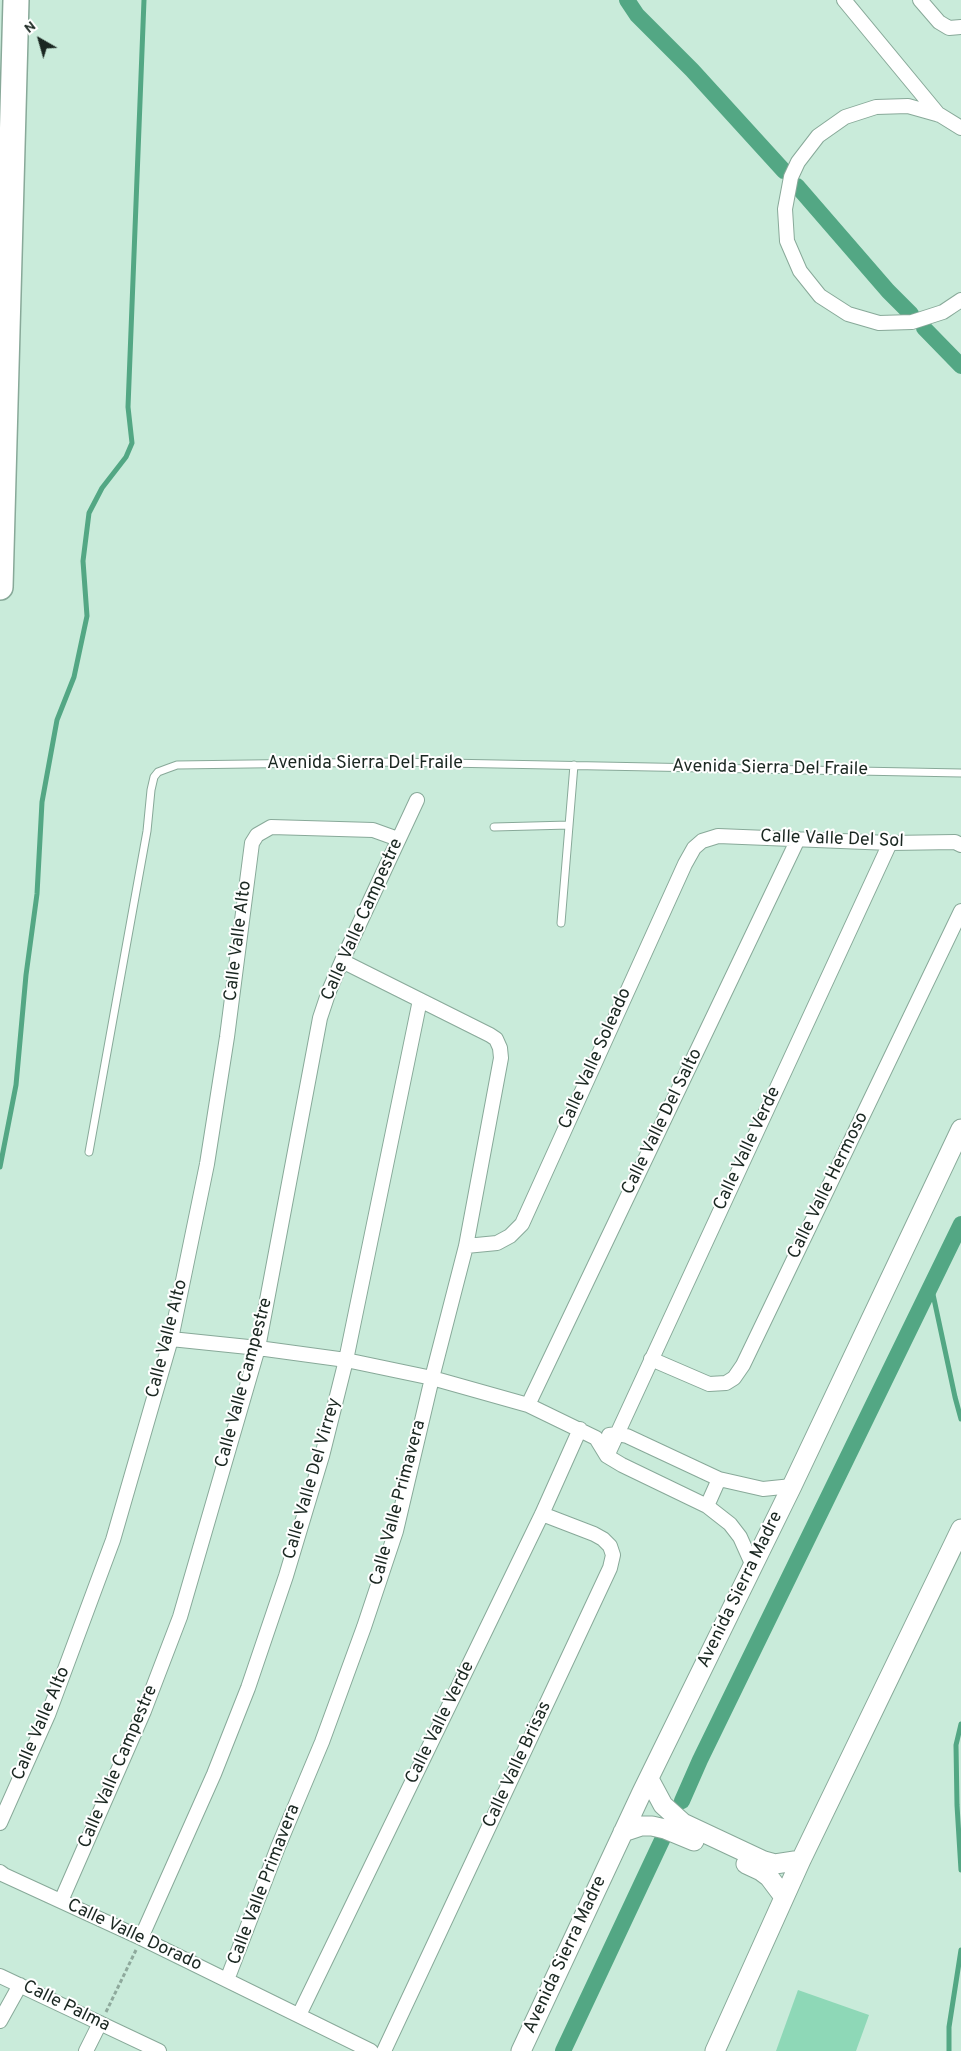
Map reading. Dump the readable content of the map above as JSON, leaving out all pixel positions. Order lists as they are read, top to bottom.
{
  "streets": {
    "street": [
      "Calle Valle Del Sol",
      "Calle Valle Campestre",
      "Calle Valle Alto",
      "Calle Valle Soleado",
      "Calle Valle Del Salto",
      "Calle Valle Verde",
      "Calle Valle Hermoso",
      "Calle Valle Del Virrey",
      "Calle Valle Primavera",
      "Avenida Sierra Madre",
      "Calle Valle Brisas",
      "Calle Valle Dorado",
      "Calle Palma"
    ],
    "lane": ["Avenida Sierra Del Fraile"]
  },
  "crossings": [
    ["Calle Valle Del Sol", "Calle Valle Soleado"],
    ["Calle Valle Del Sol", "Calle Valle Del Salto"],
    ["Calle Valle Del Sol", "Calle Valle Verde"],
    ["Calle Valle Campestre", "Calle Valle Alto"],
    ["Calle Valle Campestre", "Calle Valle Dorado"],
    ["Calle Valle Soleado", "Calle Valle Primavera"],
    ["Calle Valle Verde", "Calle Valle Hermoso"],
    ["Calle Valle Verde", "Calle Valle Brisas"],
    ["Calle Valle Verde", "Calle Valle Dorado"],
    ["Calle Valle Del Virrey", "Calle Valle Primavera"],
    ["Calle Valle Del Virrey", "Calle Valle Dorado"],
    ["Calle Valle Primavera", "Calle Valle Dorado"]
  ],
  "north": "top left"
}
